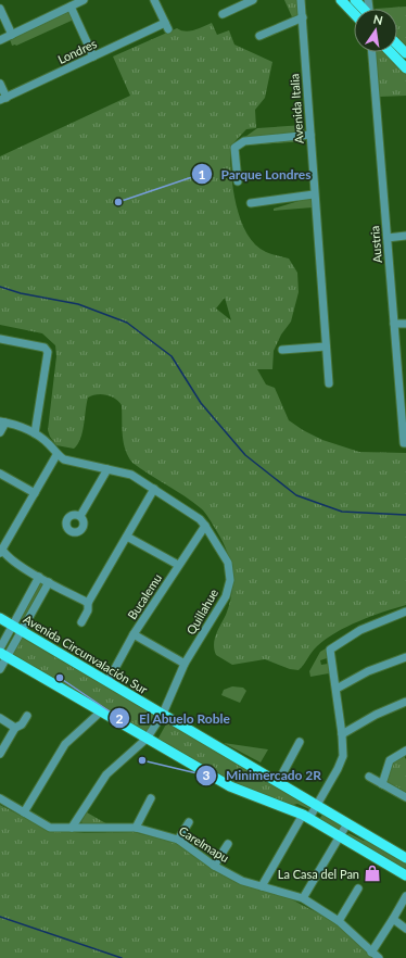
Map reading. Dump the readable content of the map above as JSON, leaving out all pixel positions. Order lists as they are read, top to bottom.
{
  "streets": {
    "main road": ["Avenida Circunvalación Sur"],
    "street": [
      "Londres",
      "Avenida Italia",
      "Austria",
      "Bucalemu",
      "Quillahue",
      "Carelmapu"
    ]
  },
  "crossings": [
    ["Bucalemu", "Quillahue"],
    ["Bucalemu", "Avenida Circunvalación Sur"],
    ["Quillahue", "Avenida Circunvalación Sur"],
    ["Quillahue", "Carelmapu"]
  ],
  "places": {
    "other": ["Parque Londres", "El Abuelo Roble", "Minimercado 2R"],
    "shop": ["La Casa del Pan"]
  },
  "north": "top"
}
